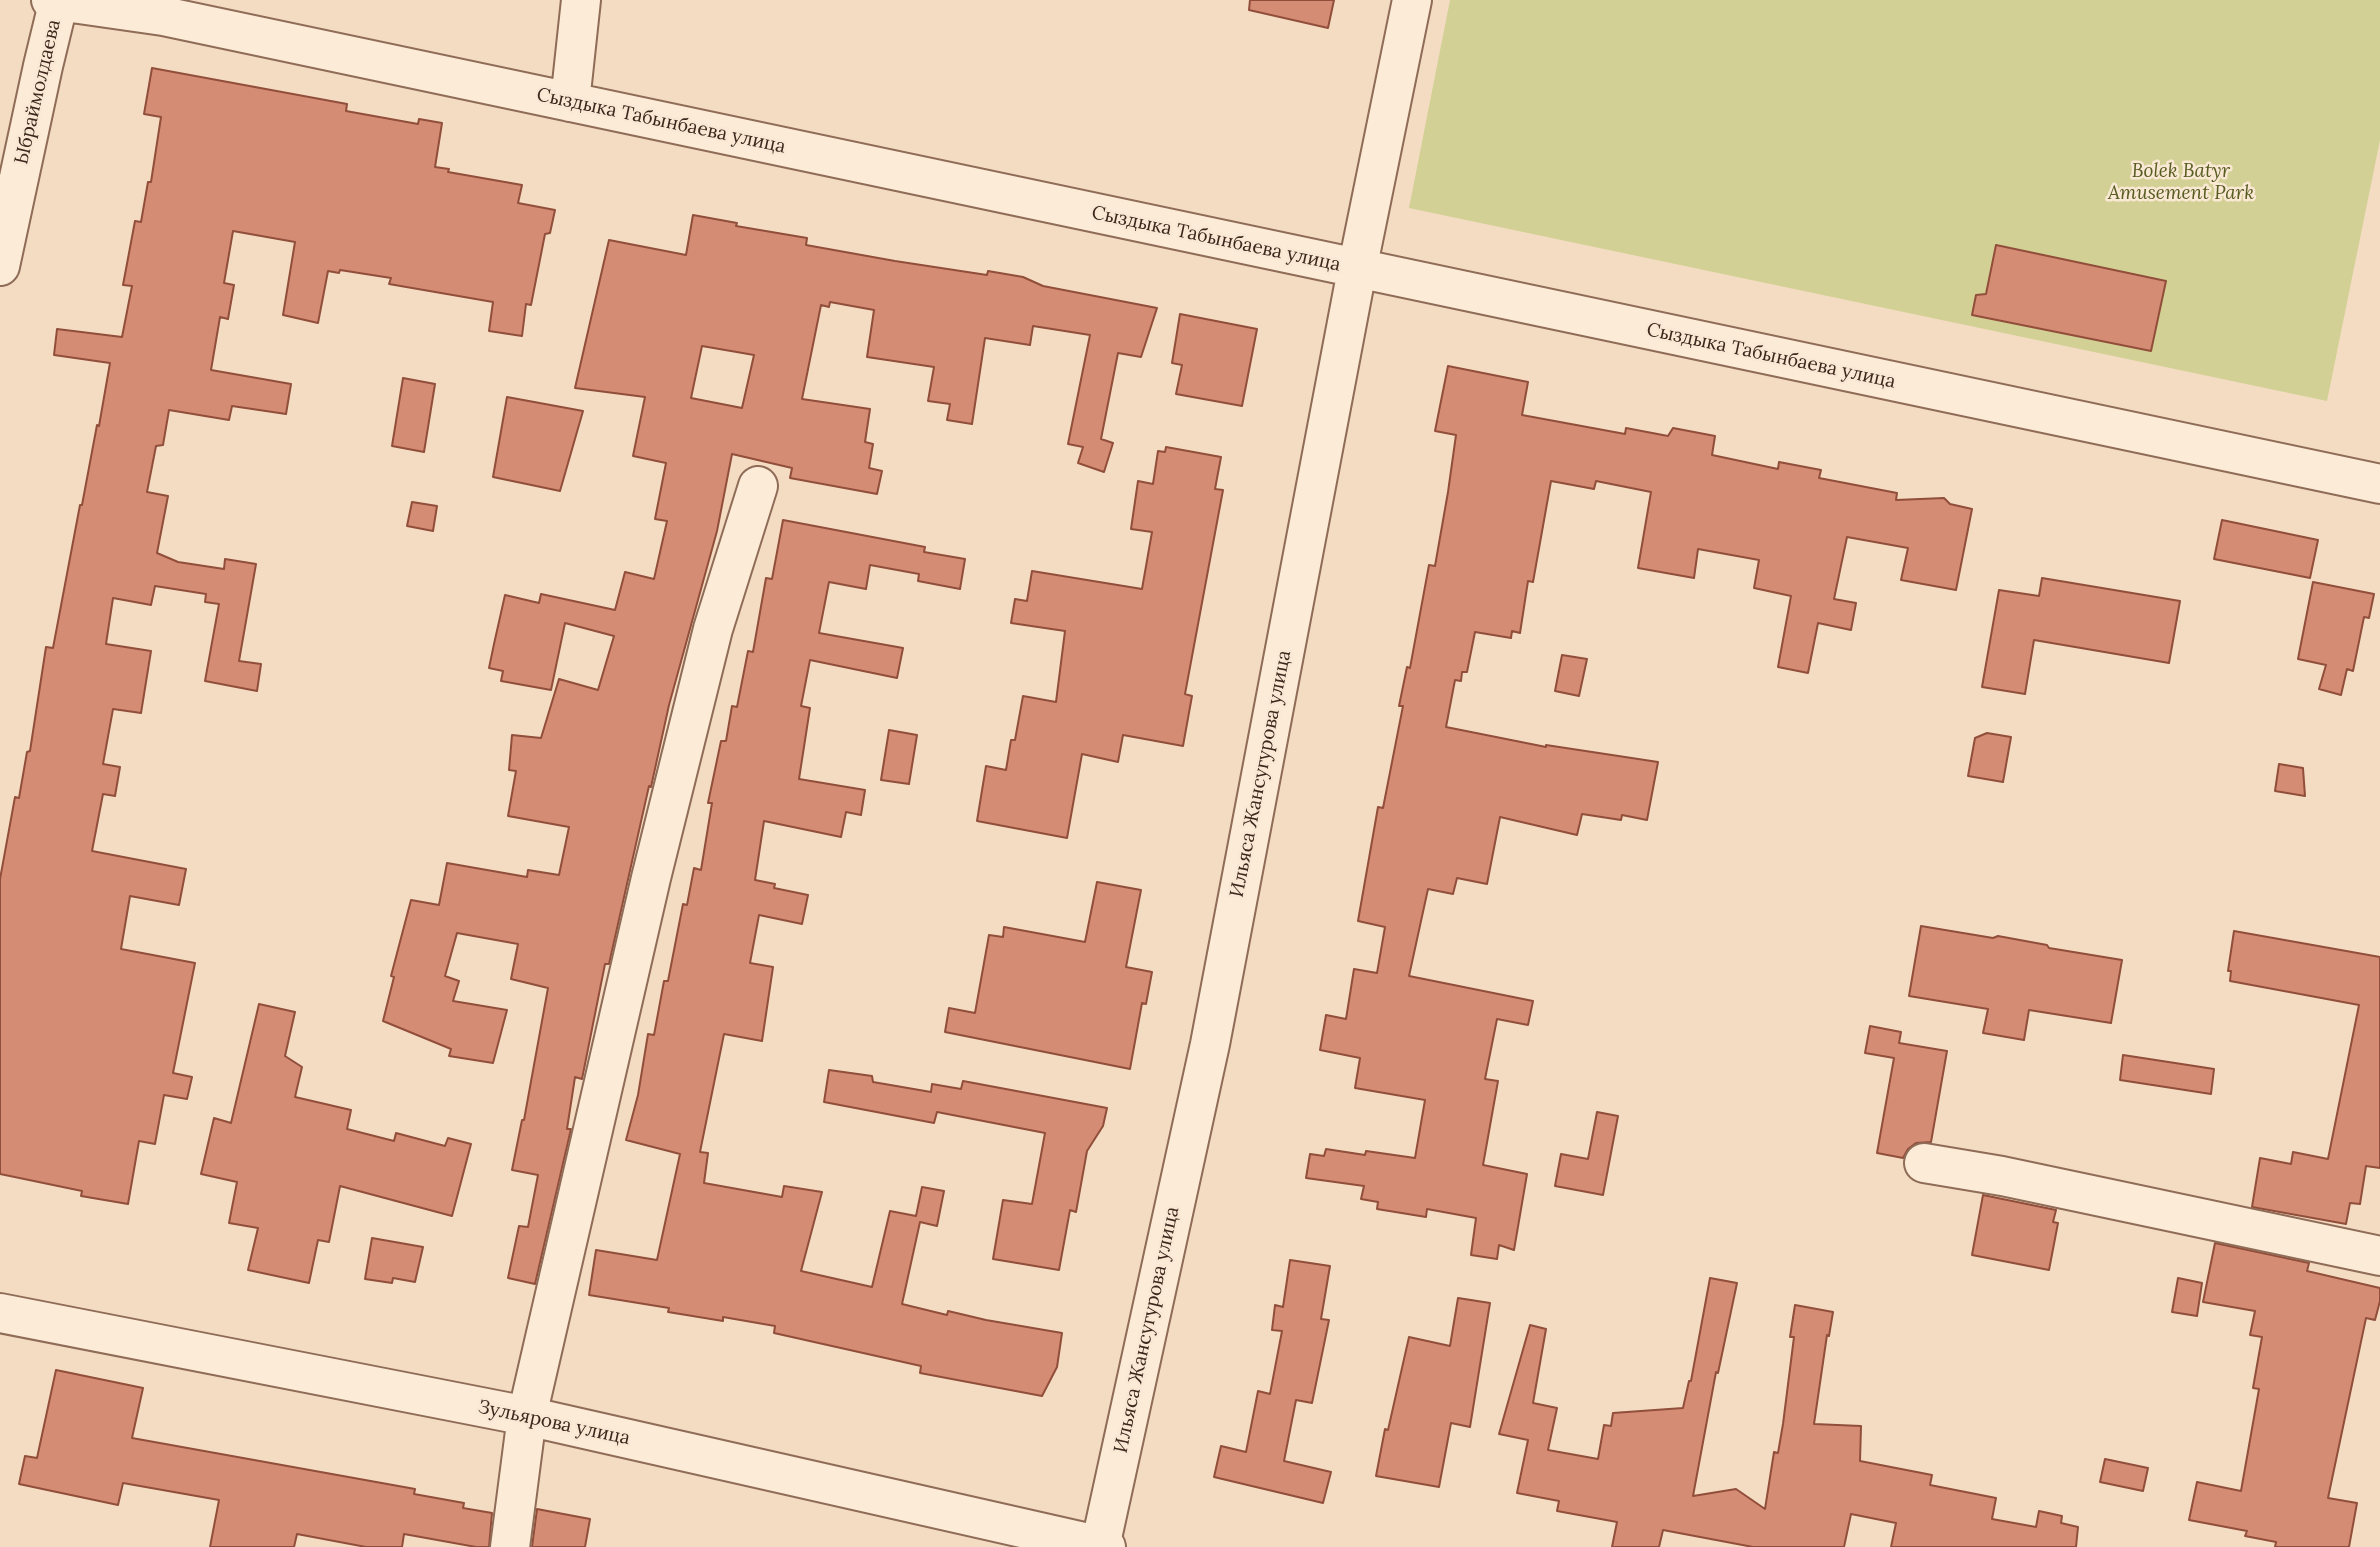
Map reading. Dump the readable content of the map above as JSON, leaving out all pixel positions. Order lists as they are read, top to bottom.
{
  "streets": {
    "street": [
      "Ыбраймолдаева",
      "Сыздыка Табынбаева улица",
      "Ильяса Жансугурова улица",
      "Зульярова улица"
    ]
  },
  "crossings": [
    ["Ыбраймолдаева", "Сыздыка Табынбаева улица"],
    ["Сыздыка Табынбаева улица", "Ильяса Жансугурова улица"],
    ["Ильяса Жансугурова улица", "Зульярова улица"]
  ],
  "parks": ["Bolek Batyr Amusement Park"]
}
